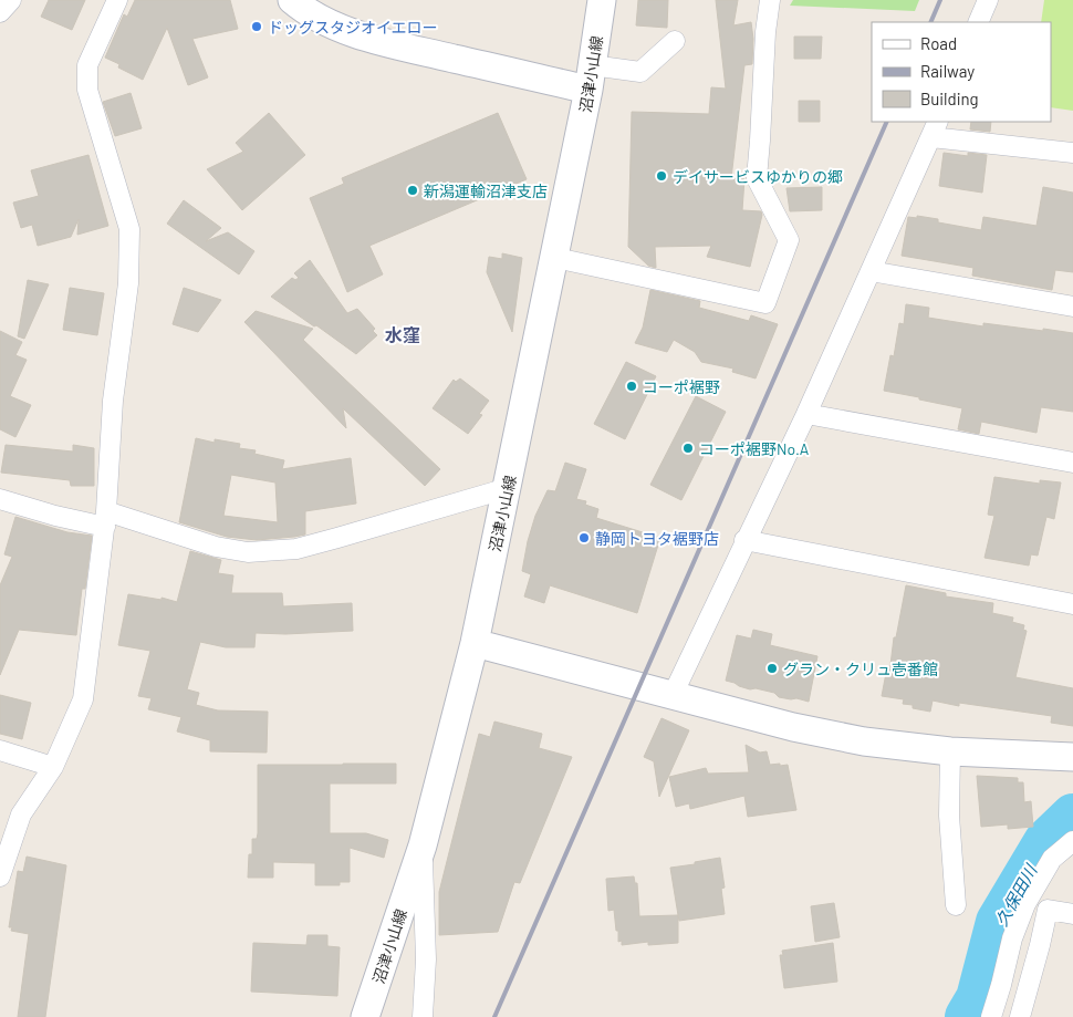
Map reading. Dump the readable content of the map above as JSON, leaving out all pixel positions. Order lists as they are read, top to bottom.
{
  "streets": {
    "main road": ["沼津小山線"]
  },
  "districts": ["水窪"],
  "water": ["久保田川"],
  "places": [
    "ドッグスタジオイエロー",
    "デイサービスゆかりの郷",
    "新潟運輸沼津支店",
    "コーポ裾野",
    "コーポ裾野No.A",
    "静岡トヨタ裾野店",
    "グラン・クリュ壱番館"
  ],
  "legend": ["Road", "Railway", "Building"]
}
